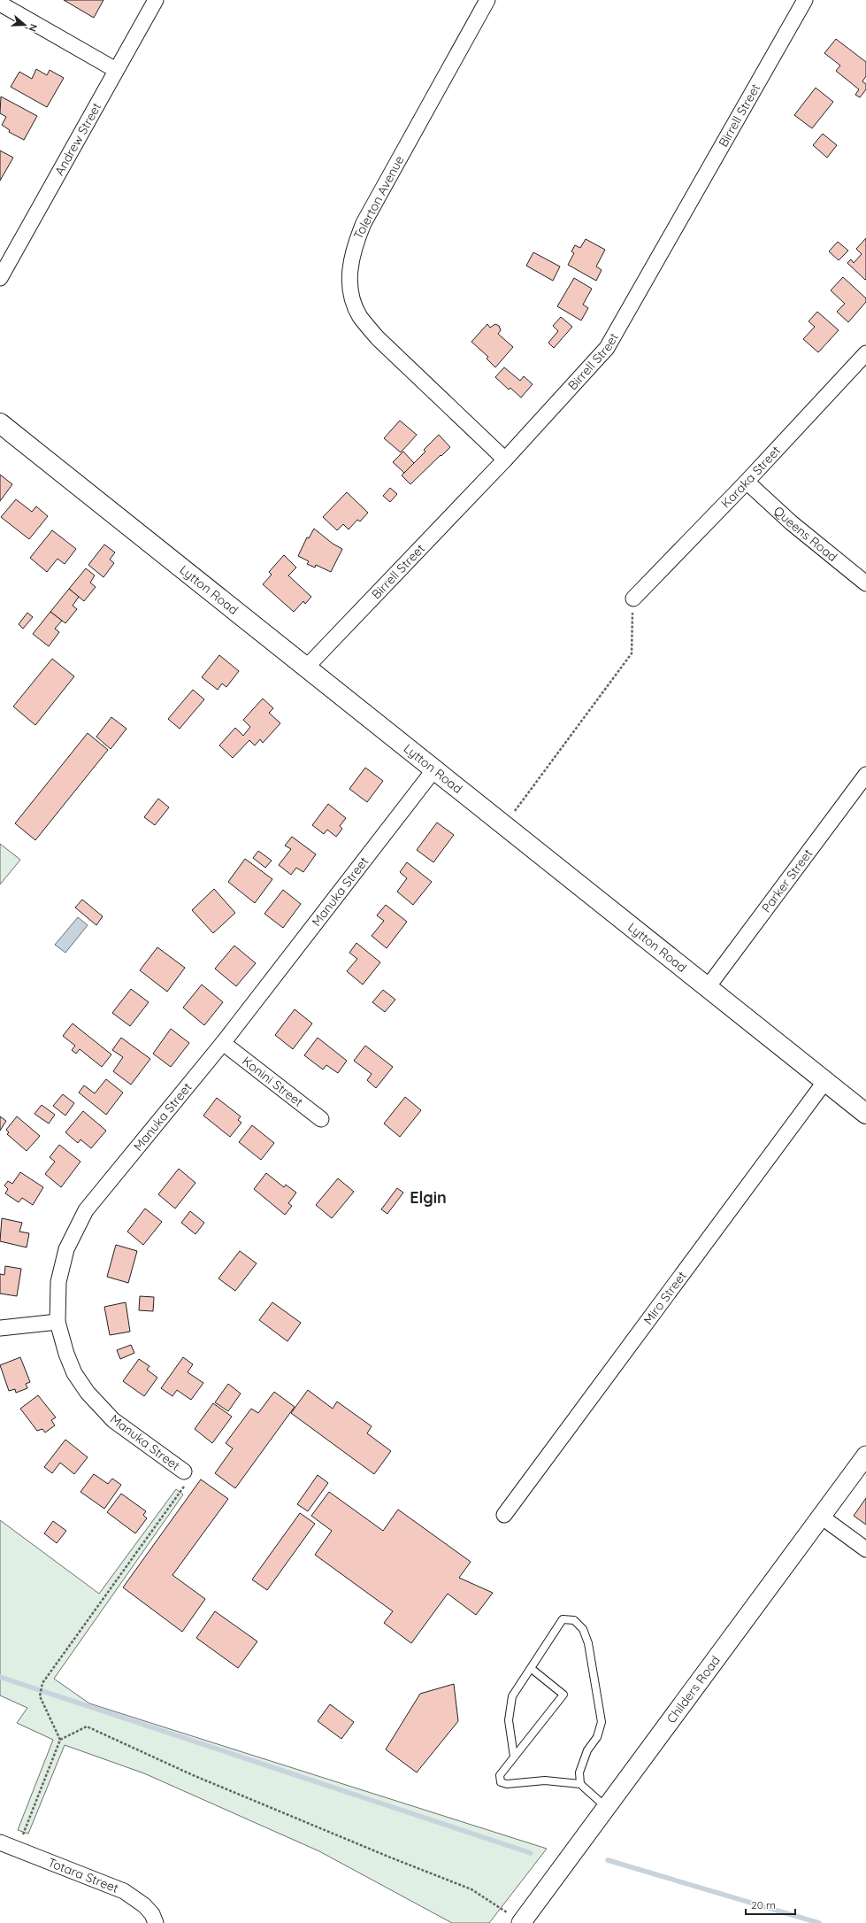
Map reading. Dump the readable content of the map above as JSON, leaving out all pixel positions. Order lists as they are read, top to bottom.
{
  "streets": {
    "main road": ["Lytton Road"],
    "street": [
      "Birrell Street",
      "Andrew Street",
      "Tolerton Avenue",
      "Karaka Street",
      "Queens Road",
      "Parker Street",
      "Manuka Street",
      "Konini Street",
      "Miro Street",
      "Childers Road",
      "Totara Street"
    ]
  },
  "crossings": [
    ["Birrell Street", "Tolerton Avenue"],
    ["Birrell Street", "Lytton Road"],
    ["Karaka Street", "Queens Road"],
    ["Lytton Road", "Parker Street"],
    ["Lytton Road", "Manuka Street"],
    ["Lytton Road", "Miro Street"],
    ["Manuka Street", "Konini Street"]
  ],
  "districts": ["Elgin"],
  "scale_bar": "20 m",
  "north": "right"
}
